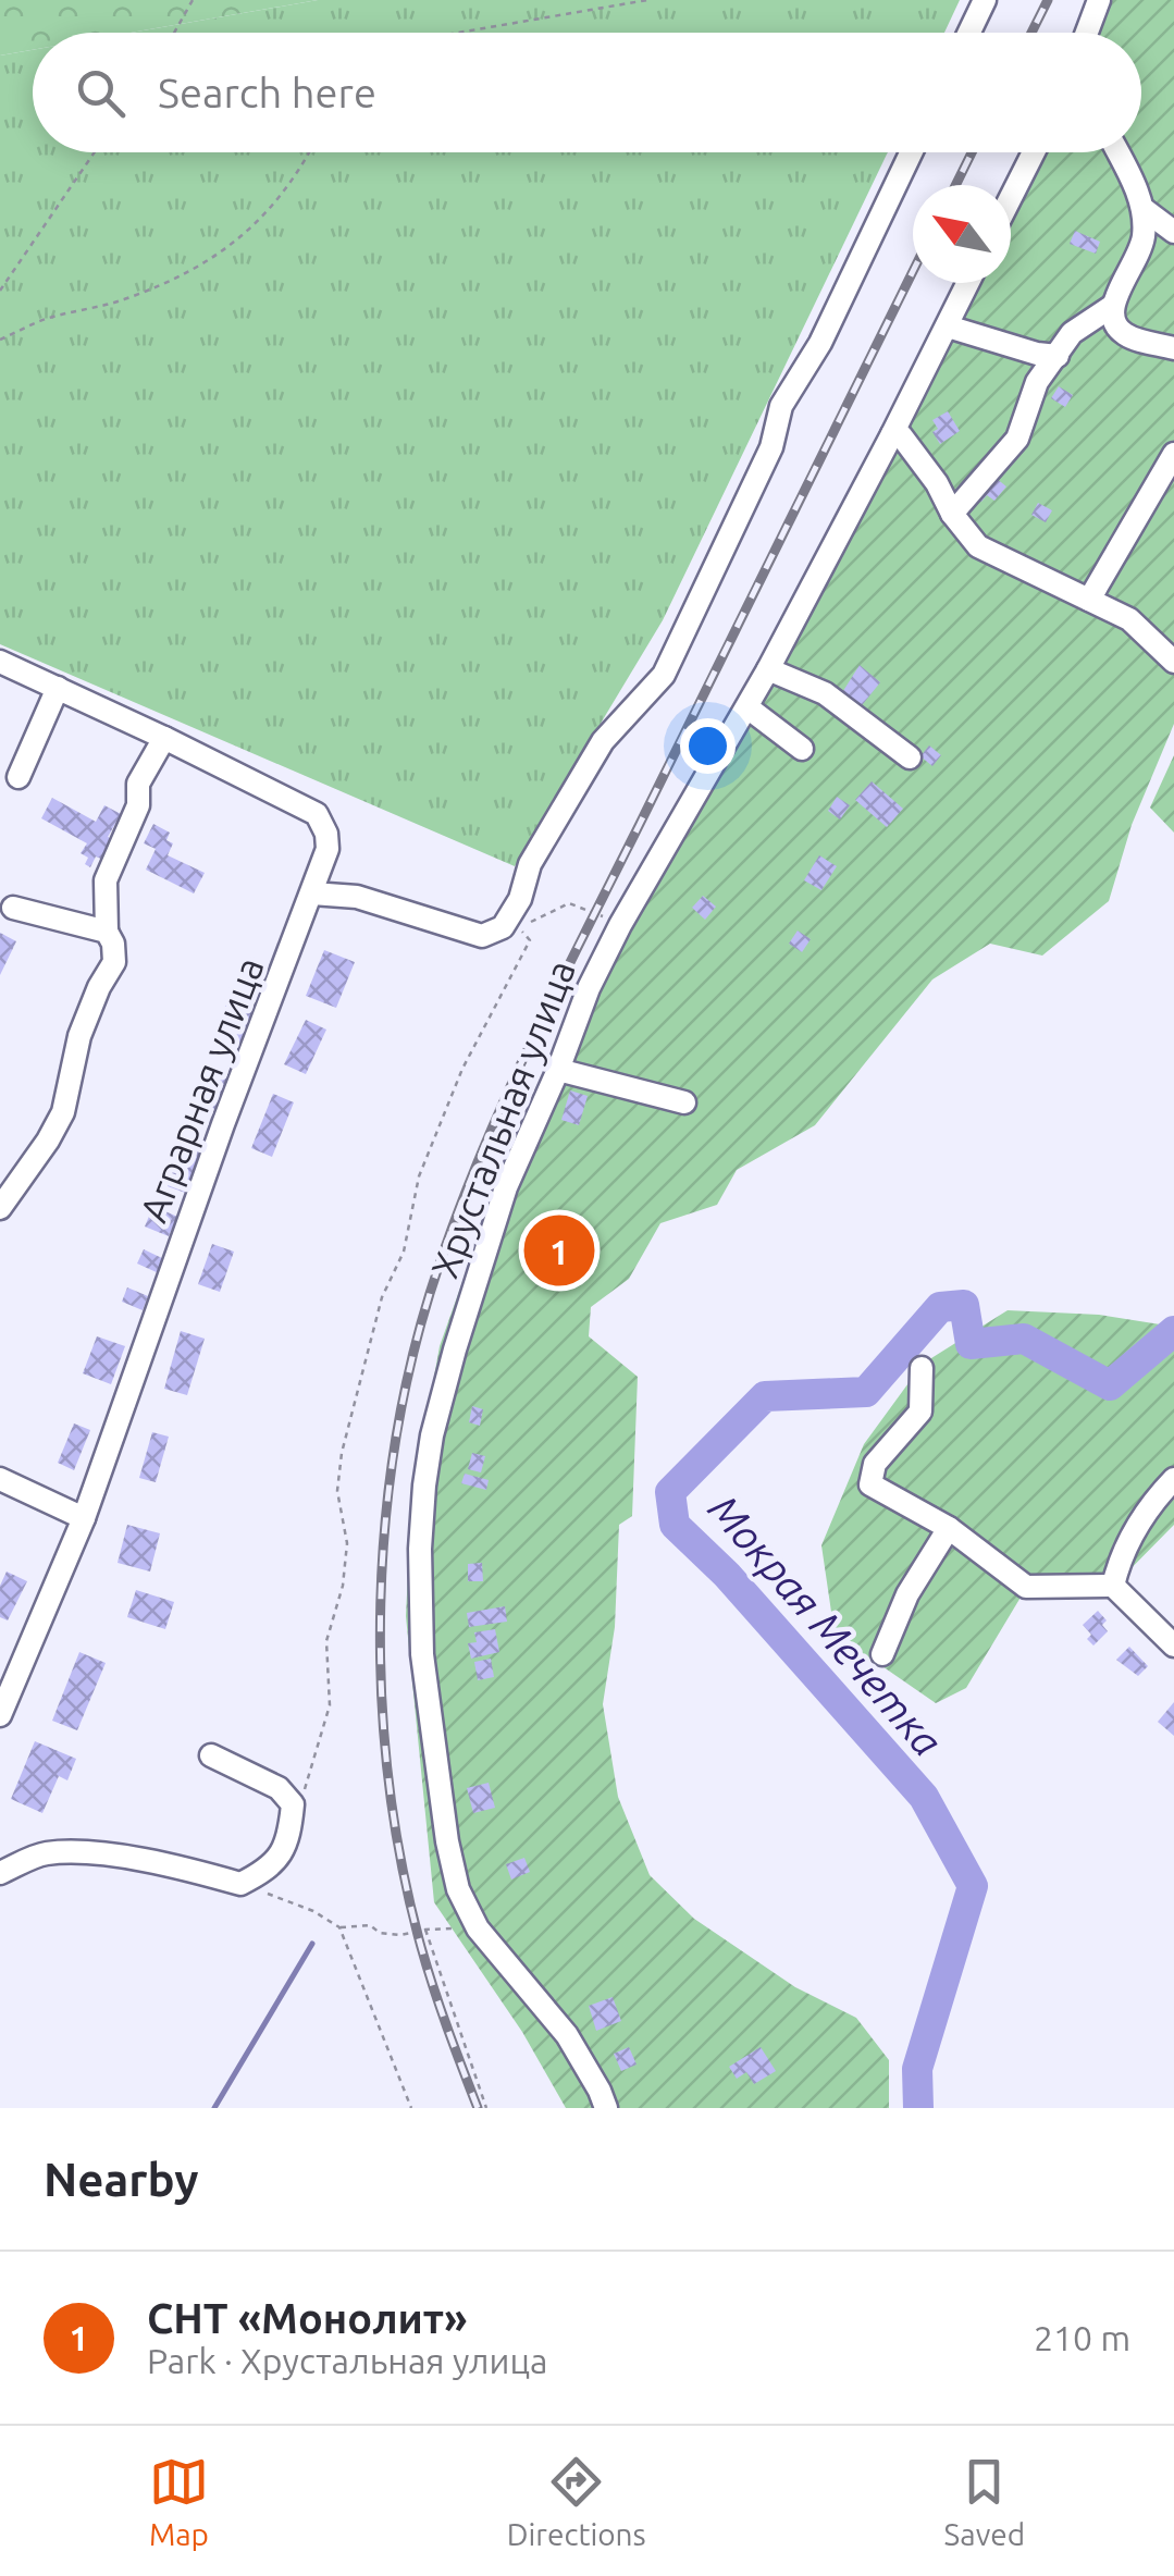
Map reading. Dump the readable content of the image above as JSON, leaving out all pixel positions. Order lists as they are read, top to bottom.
{
  "streets": {
    "street": ["Аграрная улица", "Хрустальная улица"]
  },
  "water": ["Мокрая Мечетка"],
  "north": "top left",
  "page": {
    "search": "Search here",
    "pins": "1",
    "heading": "Nearby",
    "list": [
      {
        "mark": "1",
        "name": "СНТ «Монолит»",
        "note": "Park · Хрустальная улица",
        "value": "210 m"
      }
    ],
    "nav": ["Map", "Directions", "Saved"]
  }
}
